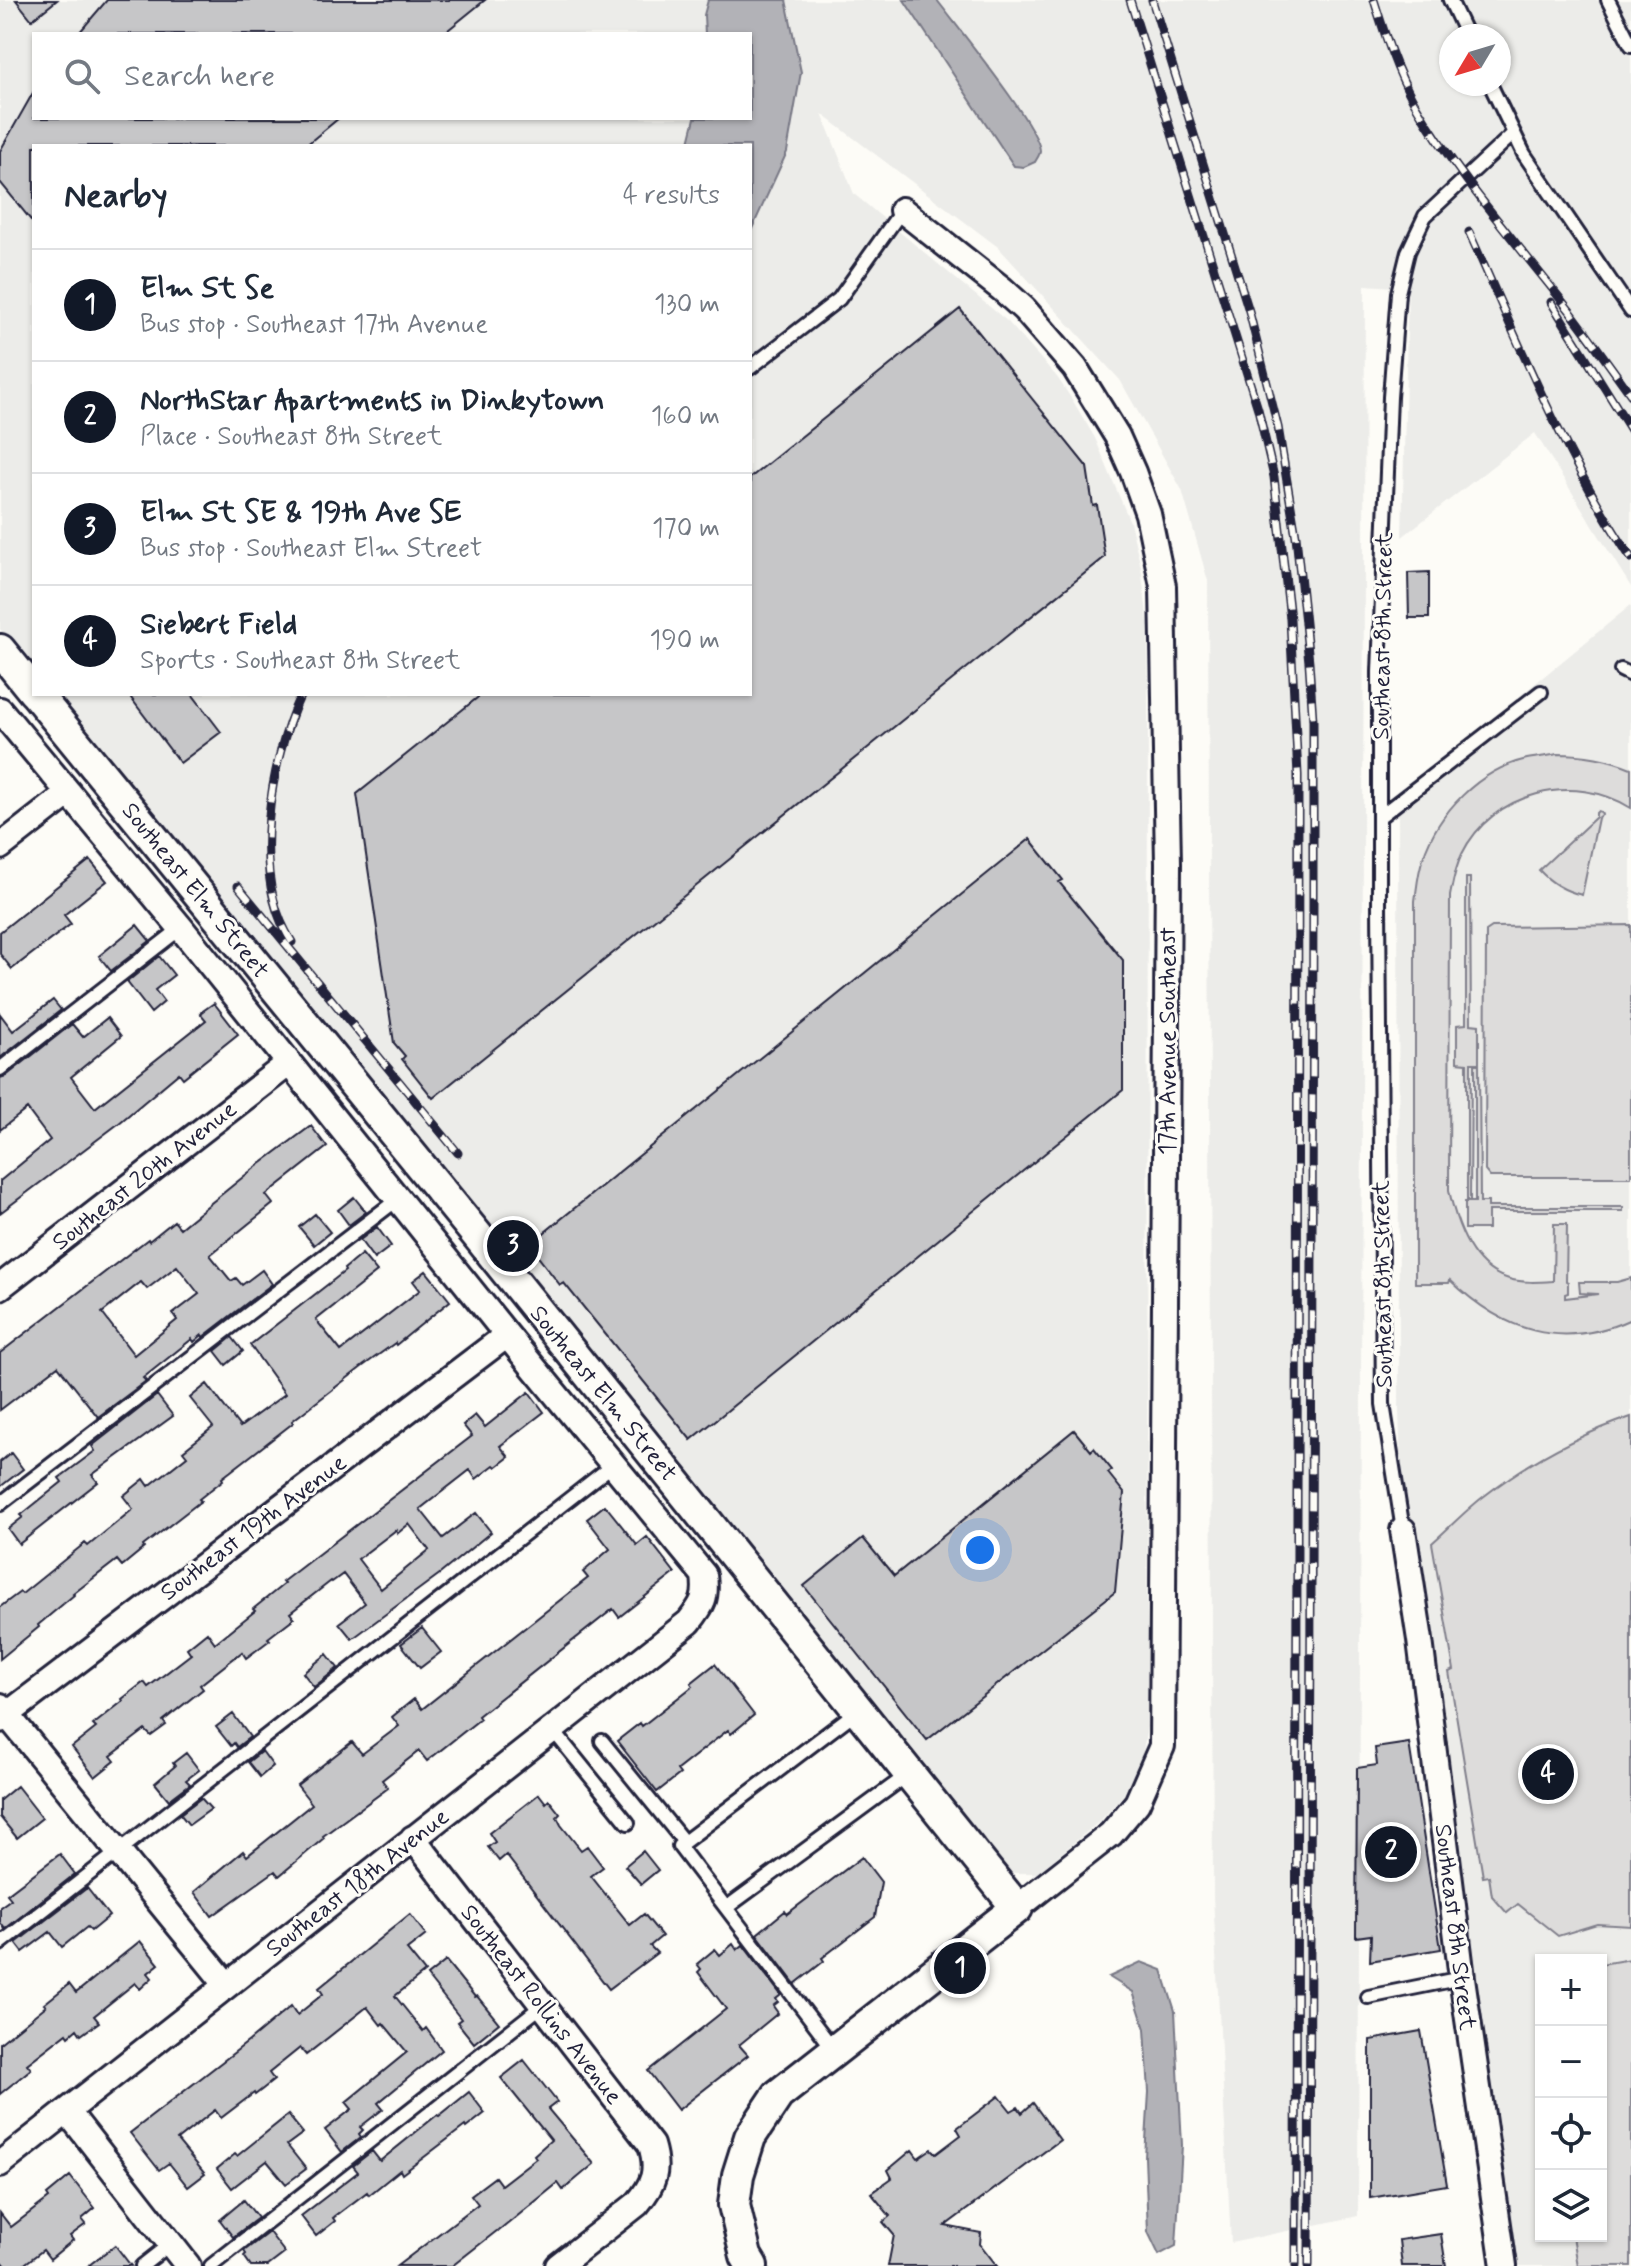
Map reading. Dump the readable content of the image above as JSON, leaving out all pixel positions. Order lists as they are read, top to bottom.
{
  "streets": {
    "street": [
      "Southeast 8th Street",
      "Southeast Elm Street",
      "17th Avenue Southeast",
      "Southeast 20th Avenue",
      "Southeast 19th Avenue",
      "Southeast 18th Avenue",
      "Southeast Rollins Avenue"
    ]
  },
  "crossings": [
    ["Southeast Elm Street", "17th Avenue Southeast"],
    ["Southeast Elm Street", "Southeast 20th Avenue"],
    ["Southeast Elm Street", "Southeast 19th Avenue"],
    ["Southeast Elm Street", "Southeast 18th Avenue"],
    ["Southeast 18th Avenue", "Southeast Rollins Avenue"]
  ],
  "north": "bottom left",
  "page": {
    "search": "Search here",
    "heading": ["Nearby", "4 results"],
    "list": [
      {
        "mark": "1",
        "name": "Elm St Se",
        "note": "Bus stop · Southeast 17th Avenue",
        "value": "130 m"
      },
      {
        "mark": "2",
        "name": "NorthStar Apartments in Dinkytown",
        "note": "Place · Southeast 8th Street",
        "value": "160 m"
      },
      {
        "mark": "3",
        "name": "Elm St SE & 19th Ave SE",
        "note": "Bus stop · Southeast Elm Street",
        "value": "170 m"
      },
      {
        "mark": "4",
        "name": "Siebert Field",
        "note": "Sports · Southeast 8th Street",
        "value": "190 m"
      }
    ],
    "pins": [
      "3",
      "4",
      "2",
      "1"
    ],
    "map_buttons": ["+", "−"]
  }
}
